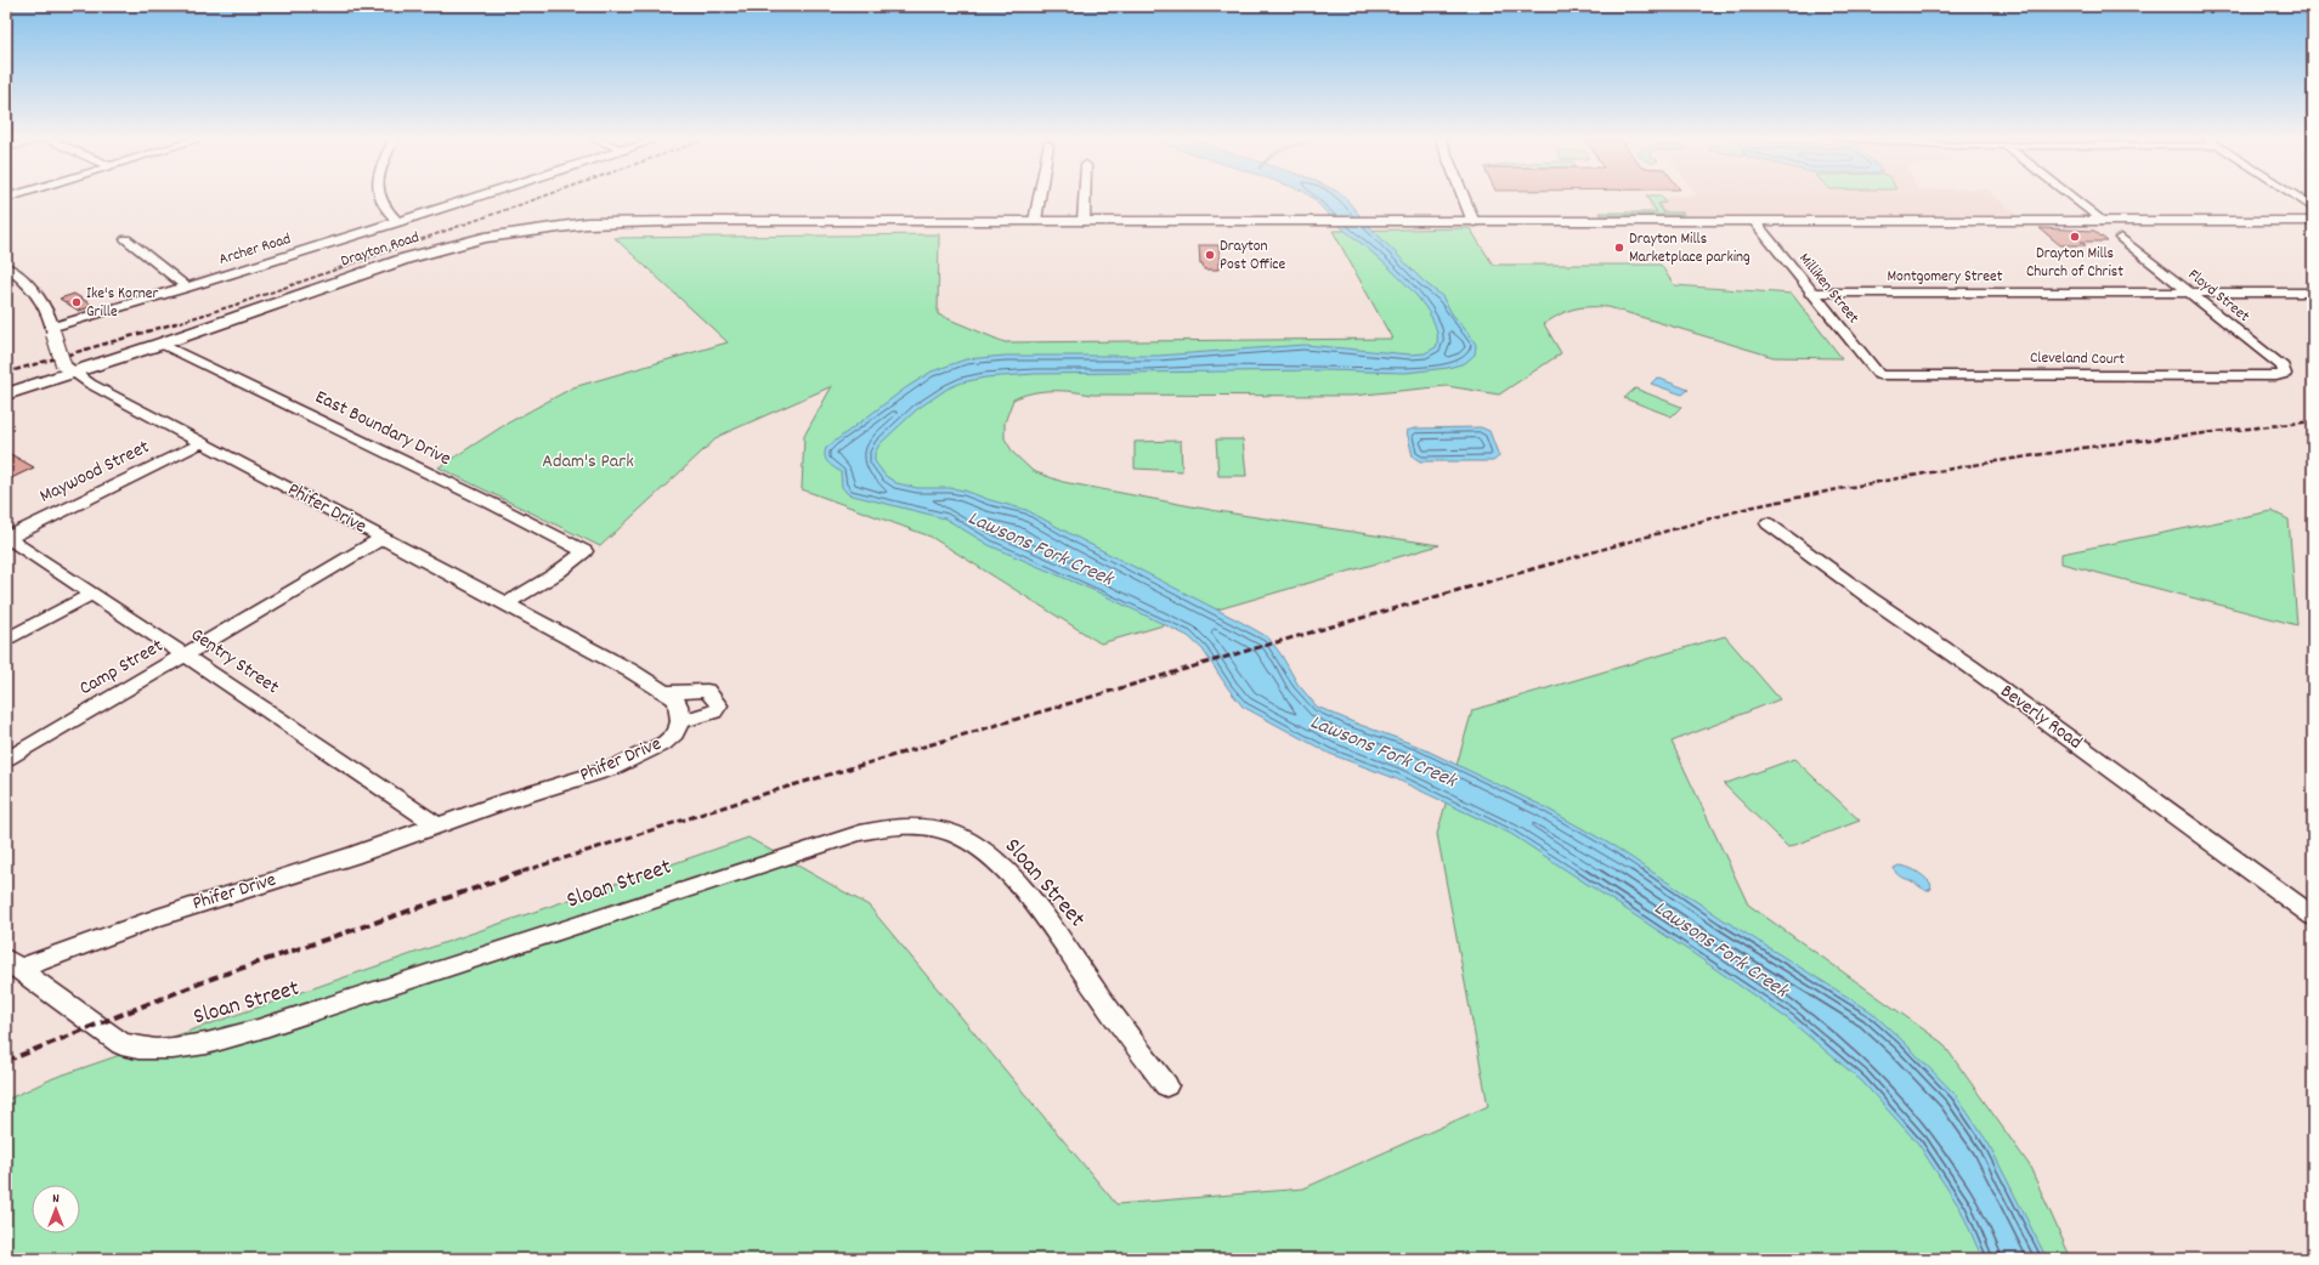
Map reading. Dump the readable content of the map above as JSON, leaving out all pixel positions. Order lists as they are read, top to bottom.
{
  "streets": {
    "main road": ["Drayton Road"],
    "street": [
      "Archer Road",
      "Montgomery Street",
      "Milliken Street",
      "Floyd Street",
      "Cleveland Court",
      "East Boundary Drive",
      "Maywood Street",
      "Phifer Drive",
      "Gentry Street",
      "Camp Street",
      "Beverly Road",
      "Sloan Street"
    ]
  },
  "crossings": [
    ["Drayton Road", "Milliken Street"],
    ["Drayton Road", "East Boundary Drive"],
    ["Drayton Road", "Phifer Drive"],
    ["Montgomery Street", "Milliken Street"],
    ["Montgomery Street", "Floyd Street"],
    ["Milliken Street", "Cleveland Court"],
    ["Floyd Street", "Cleveland Court"],
    ["East Boundary Drive", "Phifer Drive"],
    ["Maywood Street", "Phifer Drive"],
    ["Maywood Street", "Gentry Street"],
    ["Phifer Drive", "Gentry Street"],
    ["Phifer Drive", "Camp Street"],
    ["Phifer Drive", "Sloan Street"],
    ["Gentry Street", "Camp Street"]
  ],
  "water": ["Lawsons Fork Creek"],
  "parks": ["Adam's Park"],
  "places": [
    "Drayton Mills Church of Christ",
    "Drayton Mills Marketplace parking",
    "Drayton Post Office",
    "Ike's Korner Grille"
  ],
  "north": "top"
}
